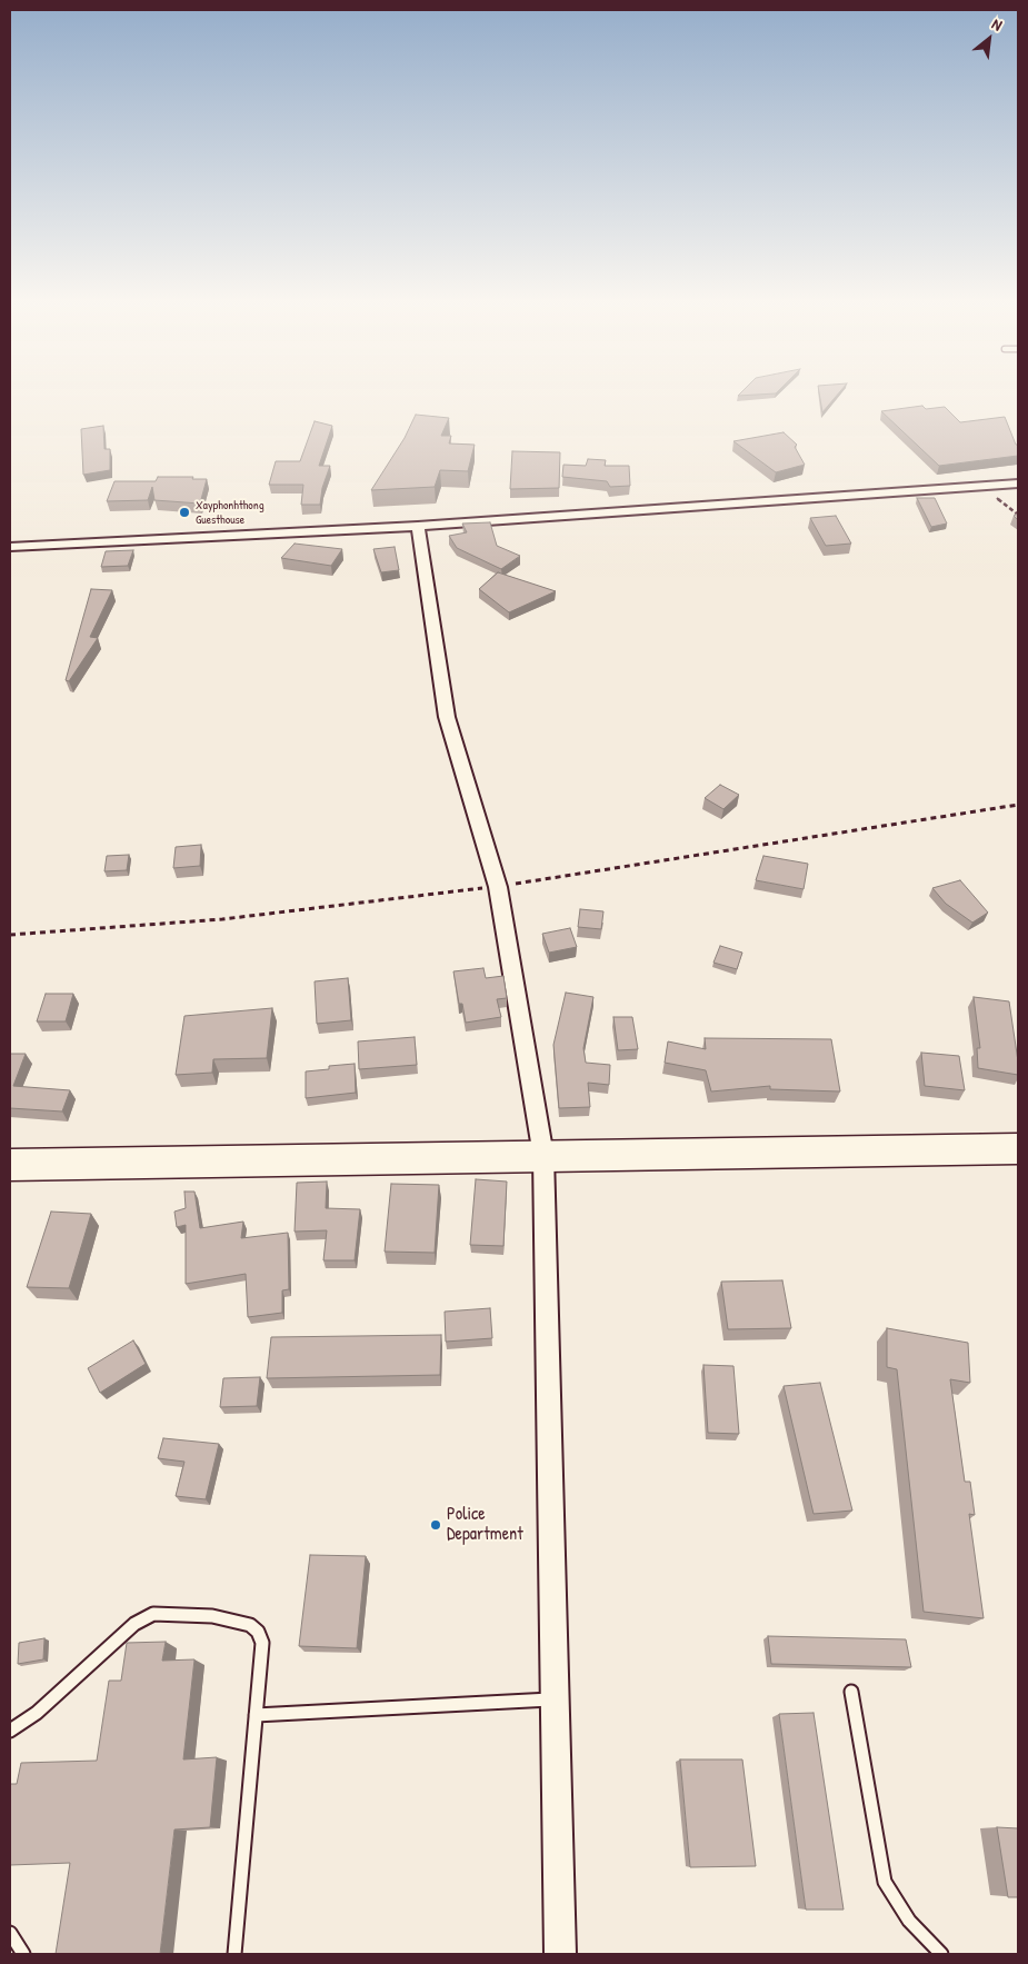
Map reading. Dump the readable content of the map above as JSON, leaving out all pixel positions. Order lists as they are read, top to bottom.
{
  "places": ["Xayphonhthong Guesthouse", "Police Department"],
  "north": "top right"
}
